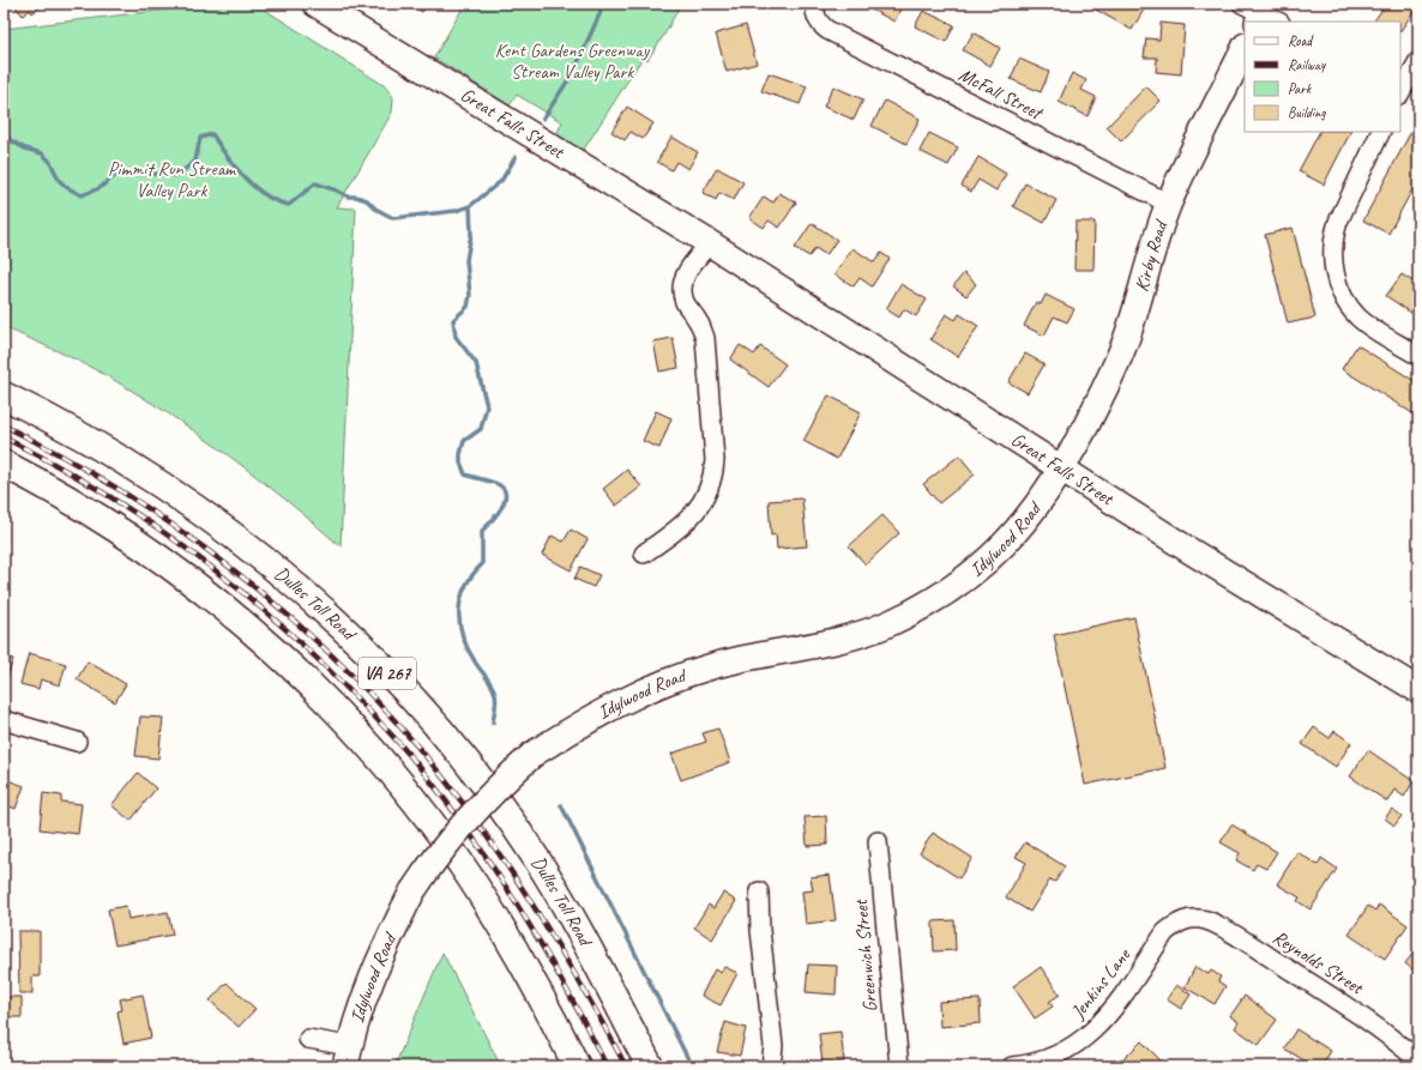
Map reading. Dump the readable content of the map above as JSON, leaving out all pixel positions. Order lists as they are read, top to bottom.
{
  "streets": {
    "highway": ["Dulles Toll Road", "VA 267"],
    "main road": ["Great Falls Street", "Kirby Road", "Idylwood Road"],
    "street": [
      "McFall Street",
      "Greenwich Street",
      "Reynolds Street",
      "Jenkins Lane"
    ]
  },
  "crossings": [
    ["McFall Street", "Kirby Road"],
    ["Great Falls Street", "Kirby Road"],
    ["Great Falls Street", "Idylwood Road"],
    ["Kirby Road", "Idylwood Road"],
    ["Reynolds Street", "Jenkins Lane"]
  ],
  "parks": ["Kent Gardens Greenway Stream Valley Park", "Pimmit Run Stream Valley Park"],
  "legend": [
    "Road",
    "Railway",
    "Park",
    "Building"
  ]
}
